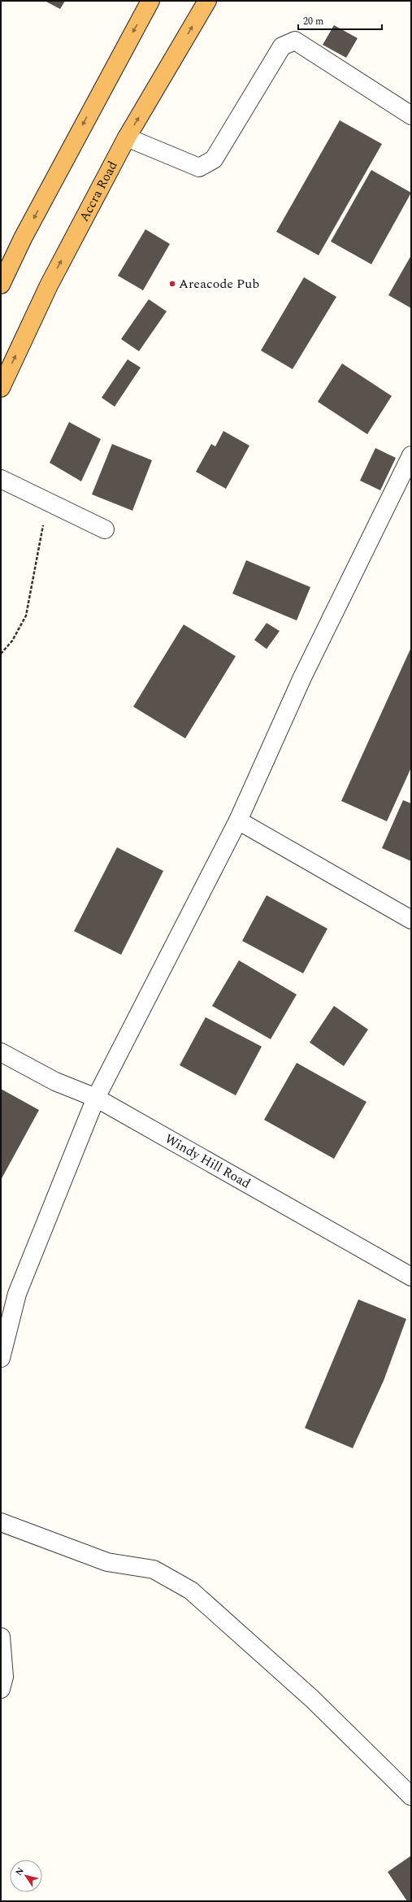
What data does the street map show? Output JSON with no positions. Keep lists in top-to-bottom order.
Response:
{
  "streets": {
    "highway": ["Accra Road"],
    "street": ["Windy Hill Road"]
  },
  "places": ["Areacode Pub"],
  "scale_bar": "20 m",
  "north": "top left"
}
